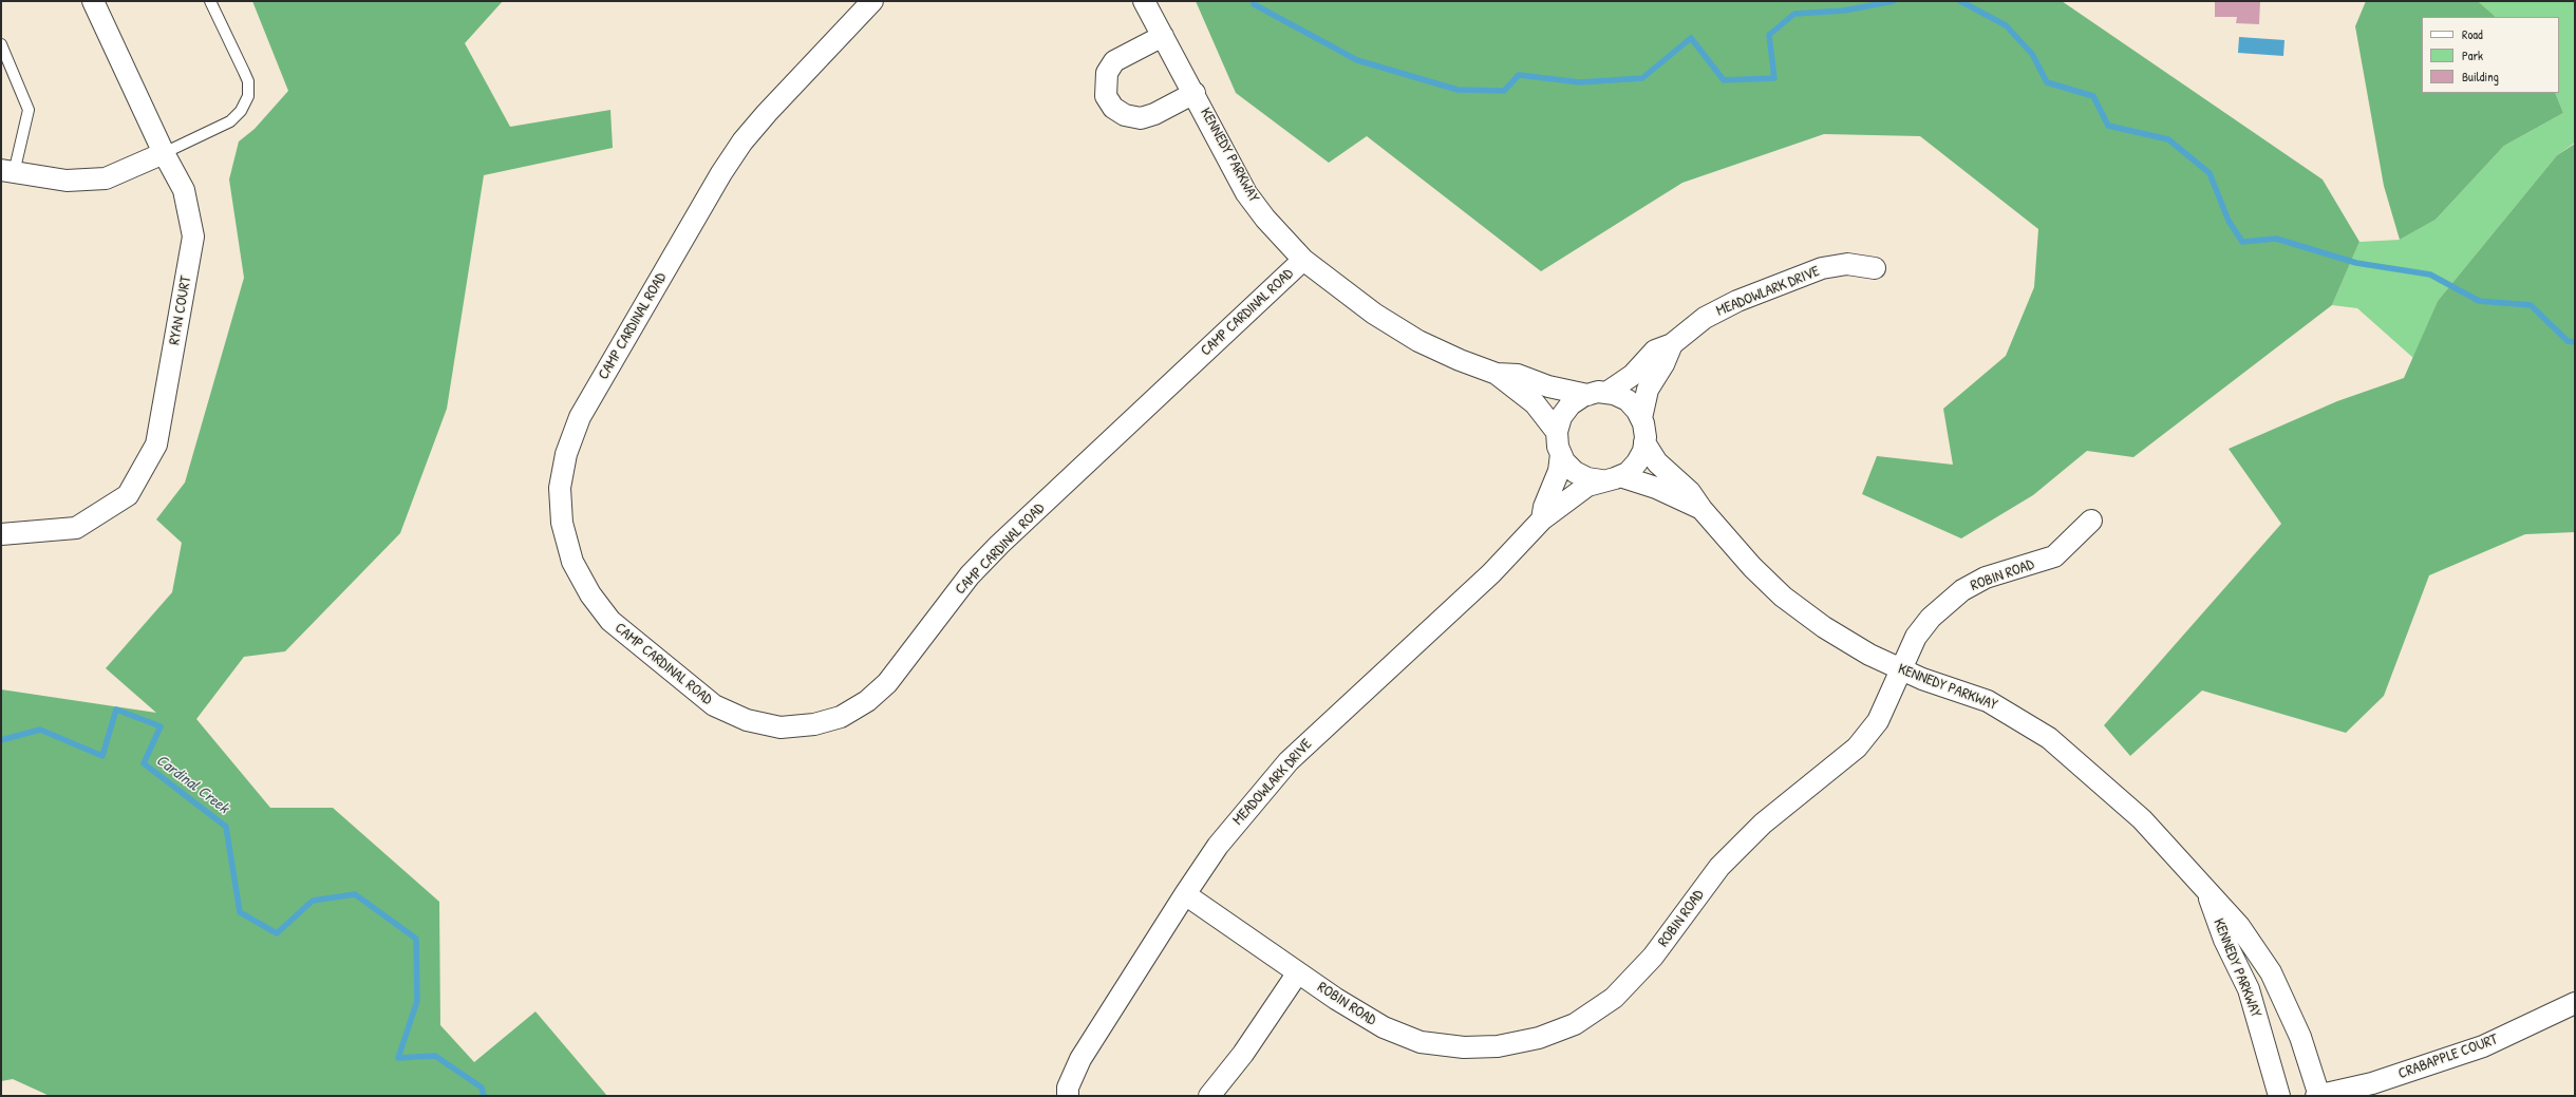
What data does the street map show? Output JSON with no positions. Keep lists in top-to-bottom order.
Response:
{
  "streets": {
    "street": [
      "KENNEDY PARKWAY",
      "MEADOWLARK DRIVE",
      "RYAN COURT",
      "CAMP CARDINAL ROAD",
      "ROBIN ROAD",
      "CRABAPPLE COURT"
    ]
  },
  "crossings": [
    ["KENNEDY PARKWAY", "MEADOWLARK DRIVE"],
    ["KENNEDY PARKWAY", "CAMP CARDINAL ROAD"],
    ["KENNEDY PARKWAY", "ROBIN ROAD"],
    ["KENNEDY PARKWAY", "CRABAPPLE COURT"],
    ["MEADOWLARK DRIVE", "ROBIN ROAD"]
  ],
  "water": ["Cardinal Creek"],
  "legend": ["Road", "Park", "Building"]
}
